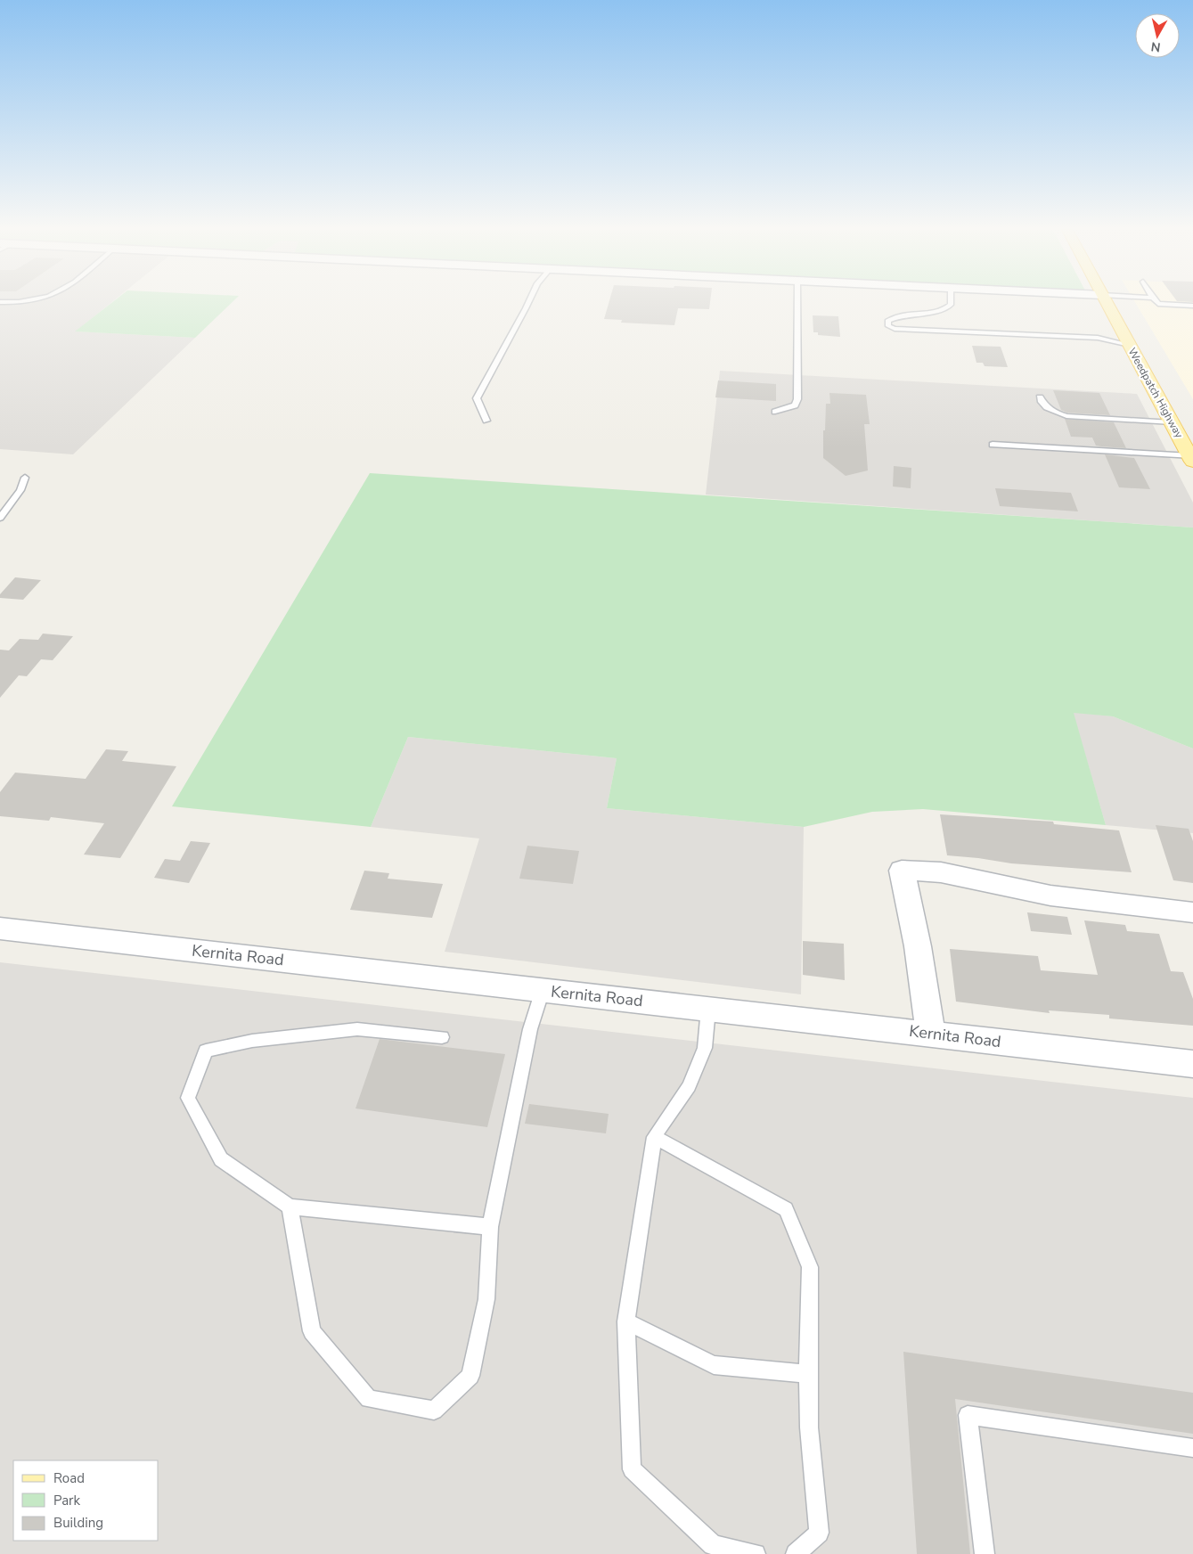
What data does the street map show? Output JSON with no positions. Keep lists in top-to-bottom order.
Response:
{
  "streets": {
    "main road": ["Weedpatch Highway"],
    "street": ["Kernita Road"]
  },
  "legend": ["Road", "Park", "Building"],
  "north": "bottom"
}
